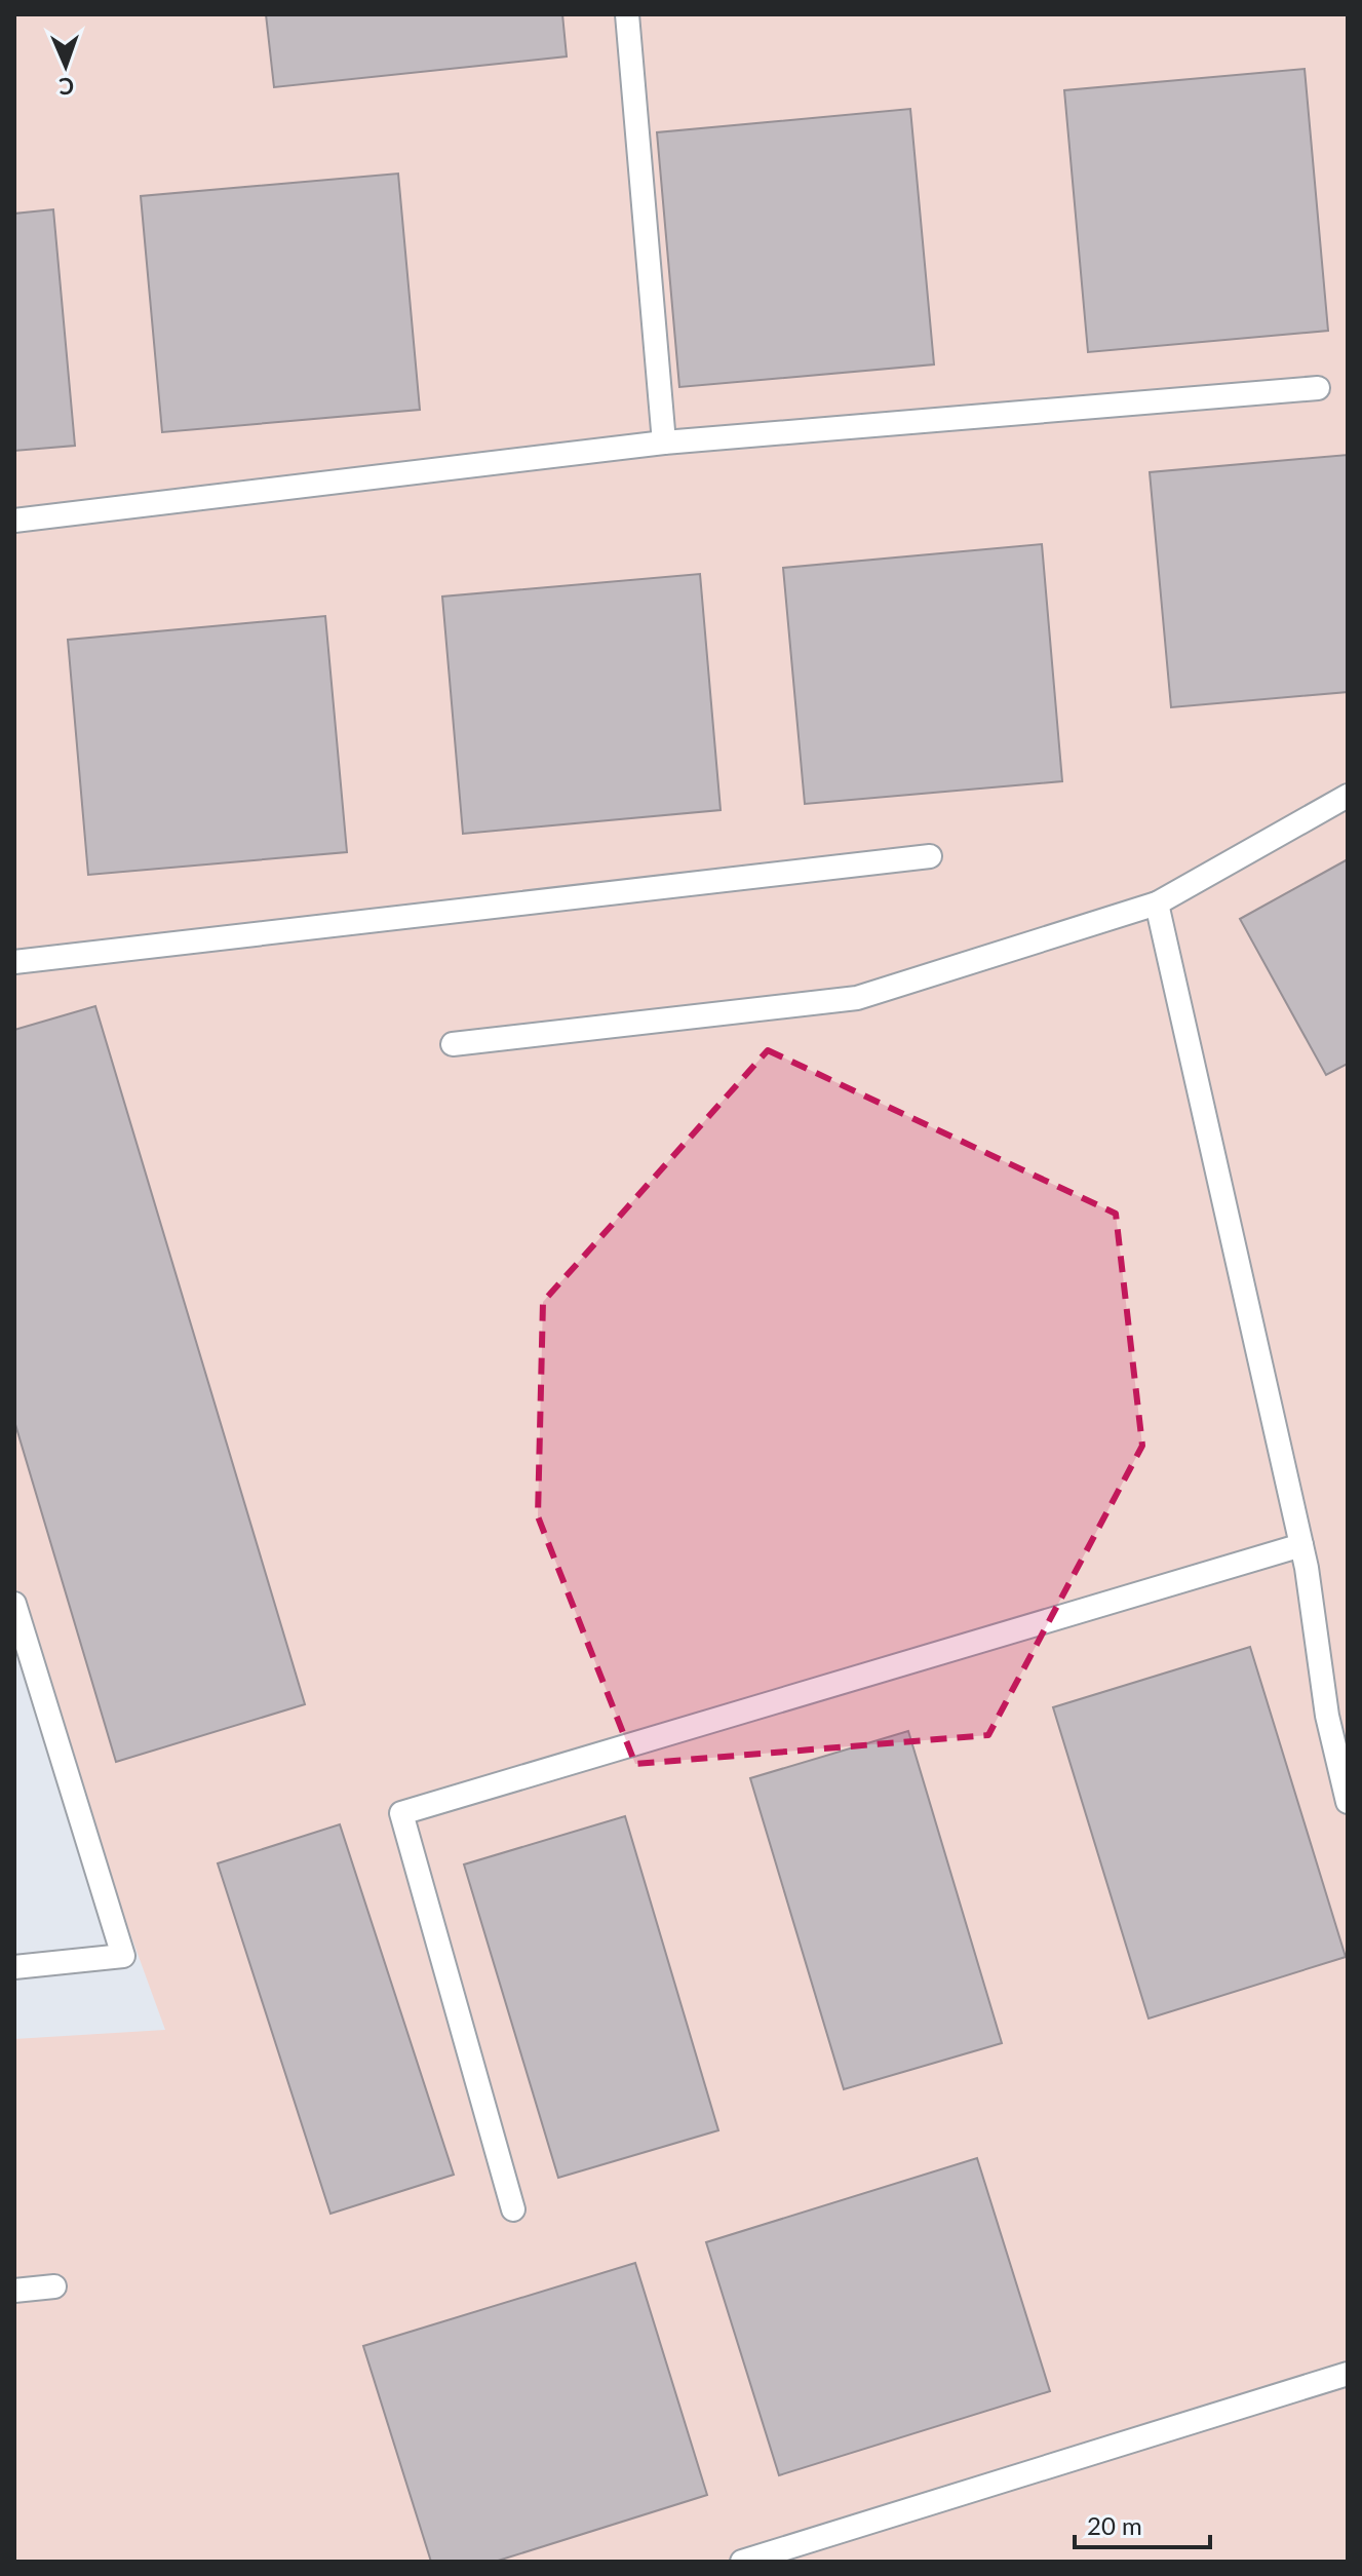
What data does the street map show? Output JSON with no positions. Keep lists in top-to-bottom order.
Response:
{
  "scale_bar": "20 m",
  "north": "bottom"
}
